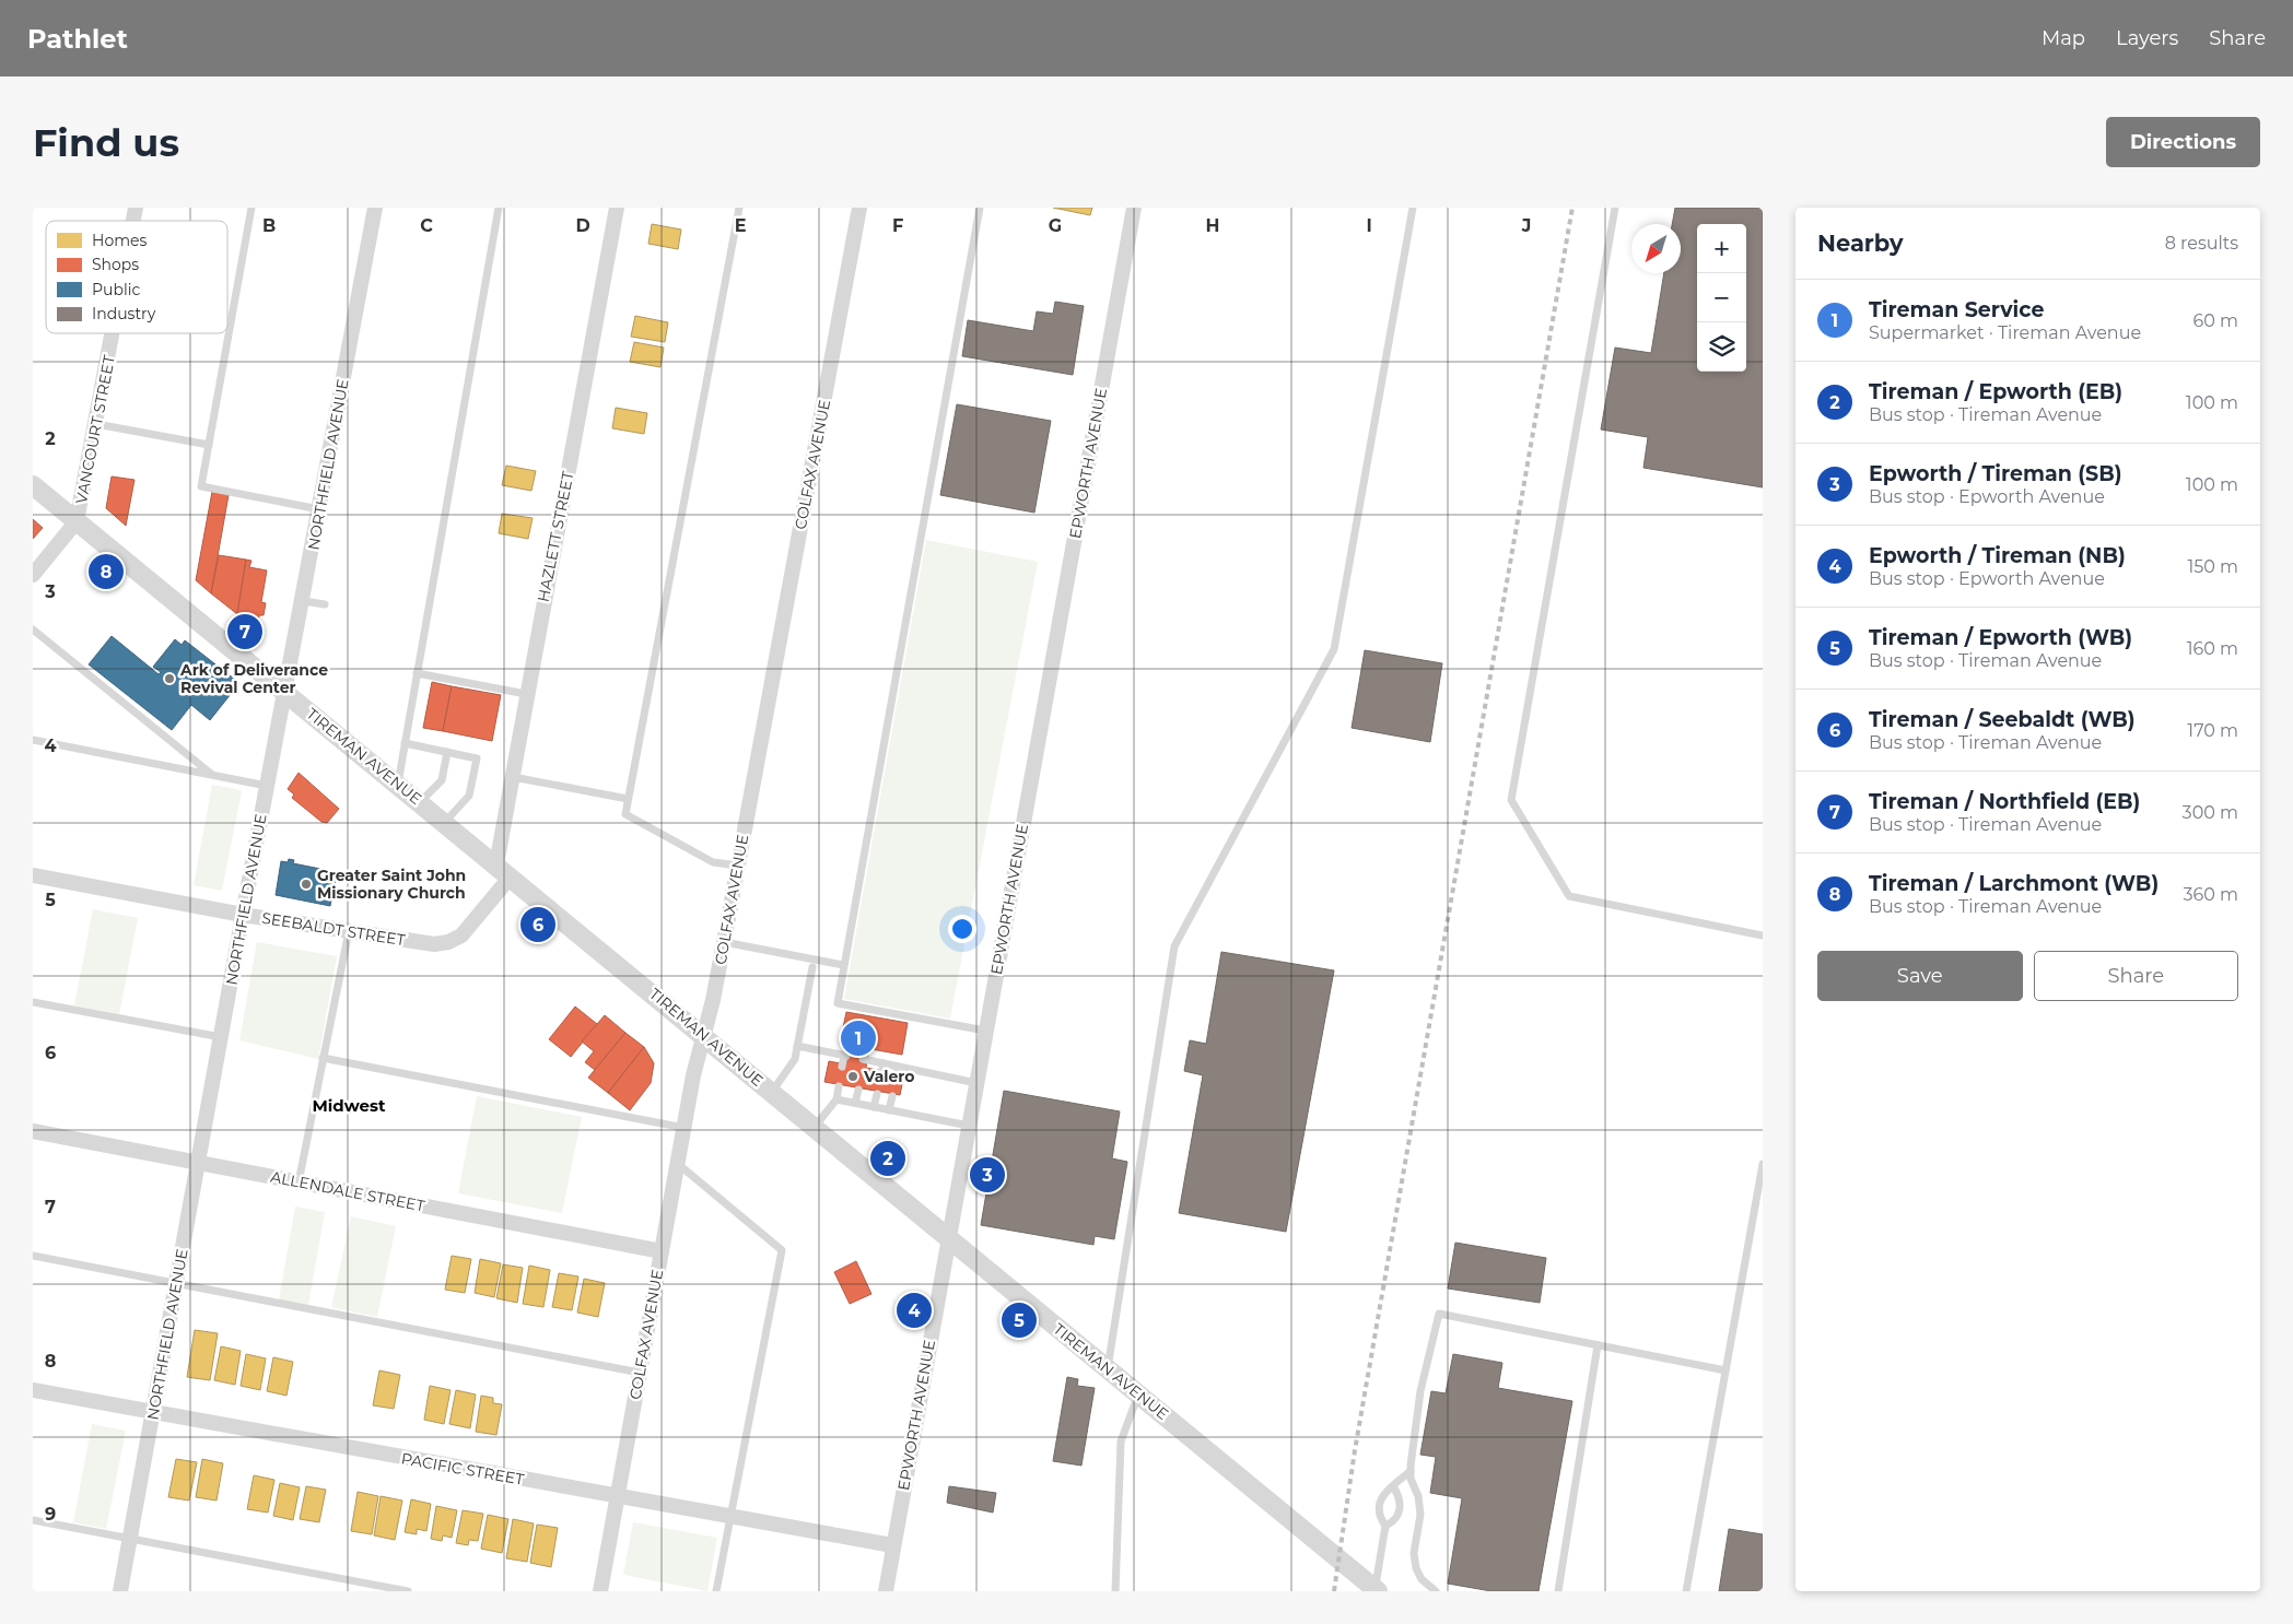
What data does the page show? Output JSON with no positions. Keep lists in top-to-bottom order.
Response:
{
  "streets": {
    "street": [
      "VANCOURT STREET",
      "EPWORTH AVENUE",
      "NORTHFIELD AVENUE",
      "COLFAX AVENUE",
      "HAZLETT STREET",
      "TIREMAN AVENUE",
      "SEEBALDT STREET",
      "ALLENDALE STREET",
      "PACIFIC STREET"
    ]
  },
  "crossings": [
    ["VANCOURT STREET", "TIREMAN AVENUE"],
    ["EPWORTH AVENUE", "TIREMAN AVENUE"],
    ["EPWORTH AVENUE", "PACIFIC STREET"],
    ["NORTHFIELD AVENUE", "TIREMAN AVENUE"],
    ["NORTHFIELD AVENUE", "SEEBALDT STREET"],
    ["NORTHFIELD AVENUE", "ALLENDALE STREET"],
    ["NORTHFIELD AVENUE", "PACIFIC STREET"],
    ["COLFAX AVENUE", "TIREMAN AVENUE"],
    ["COLFAX AVENUE", "ALLENDALE STREET"],
    ["COLFAX AVENUE", "PACIFIC STREET"],
    ["HAZLETT STREET", "TIREMAN AVENUE"],
    ["HAZLETT STREET", "SEEBALDT STREET"],
    ["TIREMAN AVENUE", "SEEBALDT STREET"]
  ],
  "districts": ["Midwest"],
  "places": ["Ark of Deliverance Revival Center", "Greater Saint John Missionary Church", "Valero"],
  "legend": [
    "Homes",
    "Shops",
    "Public",
    "Industry"
  ],
  "north": "bottom left",
  "page": {
    "header": "Pathlet",
    "nav": ["Map", "Layers", "Share"],
    "buttons": [
      "Directions",
      ["Save", "Share"]
    ],
    "title": "Find us",
    "heading": ["Nearby", "8 results"],
    "map_buttons": ["+", "−"],
    "list": [
      {
        "mark": "1",
        "name": "Tireman Service",
        "note": "Supermarket · Tireman Avenue",
        "value": "60 m"
      },
      {
        "mark": "2",
        "name": "Tireman / Epworth (EB)",
        "note": "Bus stop · Tireman Avenue",
        "value": "100 m"
      },
      {
        "mark": "3",
        "name": "Epworth / Tireman (SB)",
        "note": "Bus stop · Epworth Avenue",
        "value": "100 m"
      },
      {
        "mark": "4",
        "name": "Epworth / Tireman (NB)",
        "note": "Bus stop · Epworth Avenue",
        "value": "150 m"
      },
      {
        "mark": "5",
        "name": "Tireman / Epworth (WB)",
        "note": "Bus stop · Tireman Avenue",
        "value": "160 m"
      },
      {
        "mark": "6",
        "name": "Tireman / Seebaldt (WB)",
        "note": "Bus stop · Tireman Avenue",
        "value": "170 m"
      },
      {
        "mark": "7",
        "name": "Tireman / Northfield (EB)",
        "note": "Bus stop · Tireman Avenue",
        "value": "300 m"
      },
      {
        "mark": "8",
        "name": "Tireman / Larchmont (WB)",
        "note": "Bus stop · Tireman Avenue",
        "value": "360 m"
      }
    ],
    "pins": [
      "8",
      "7",
      "6",
      "1",
      "2",
      "3",
      "4",
      "5"
    ]
  },
  "grid": {
    "columns": [
      "B",
      "C",
      "D",
      "E",
      "F",
      "G",
      "H",
      "I",
      "J"
    ],
    "rows": [
      "2",
      "3",
      "4",
      "5",
      "6",
      "7",
      "8",
      "9"
    ]
  }
}
